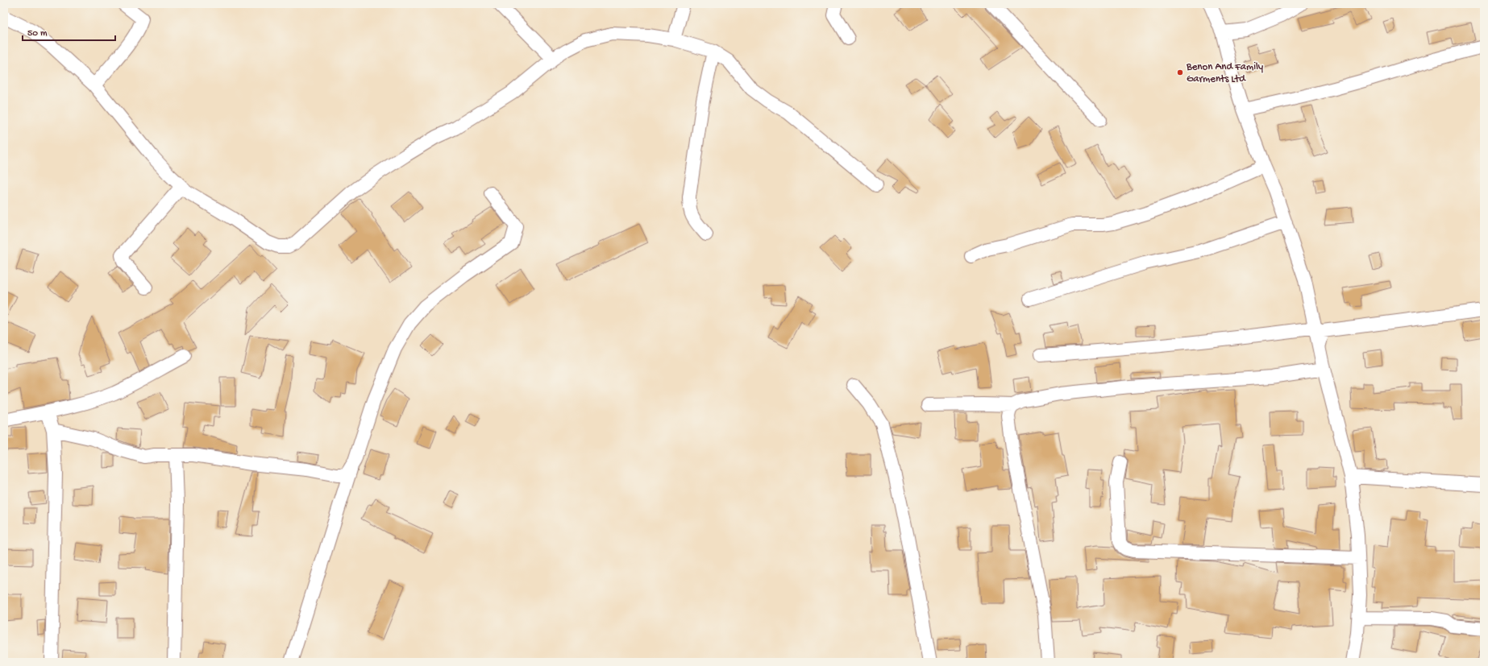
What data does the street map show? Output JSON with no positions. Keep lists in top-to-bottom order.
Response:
{
  "places": ["Benon And Family Garments Ltd"],
  "scale_bar": "50 m"
}
